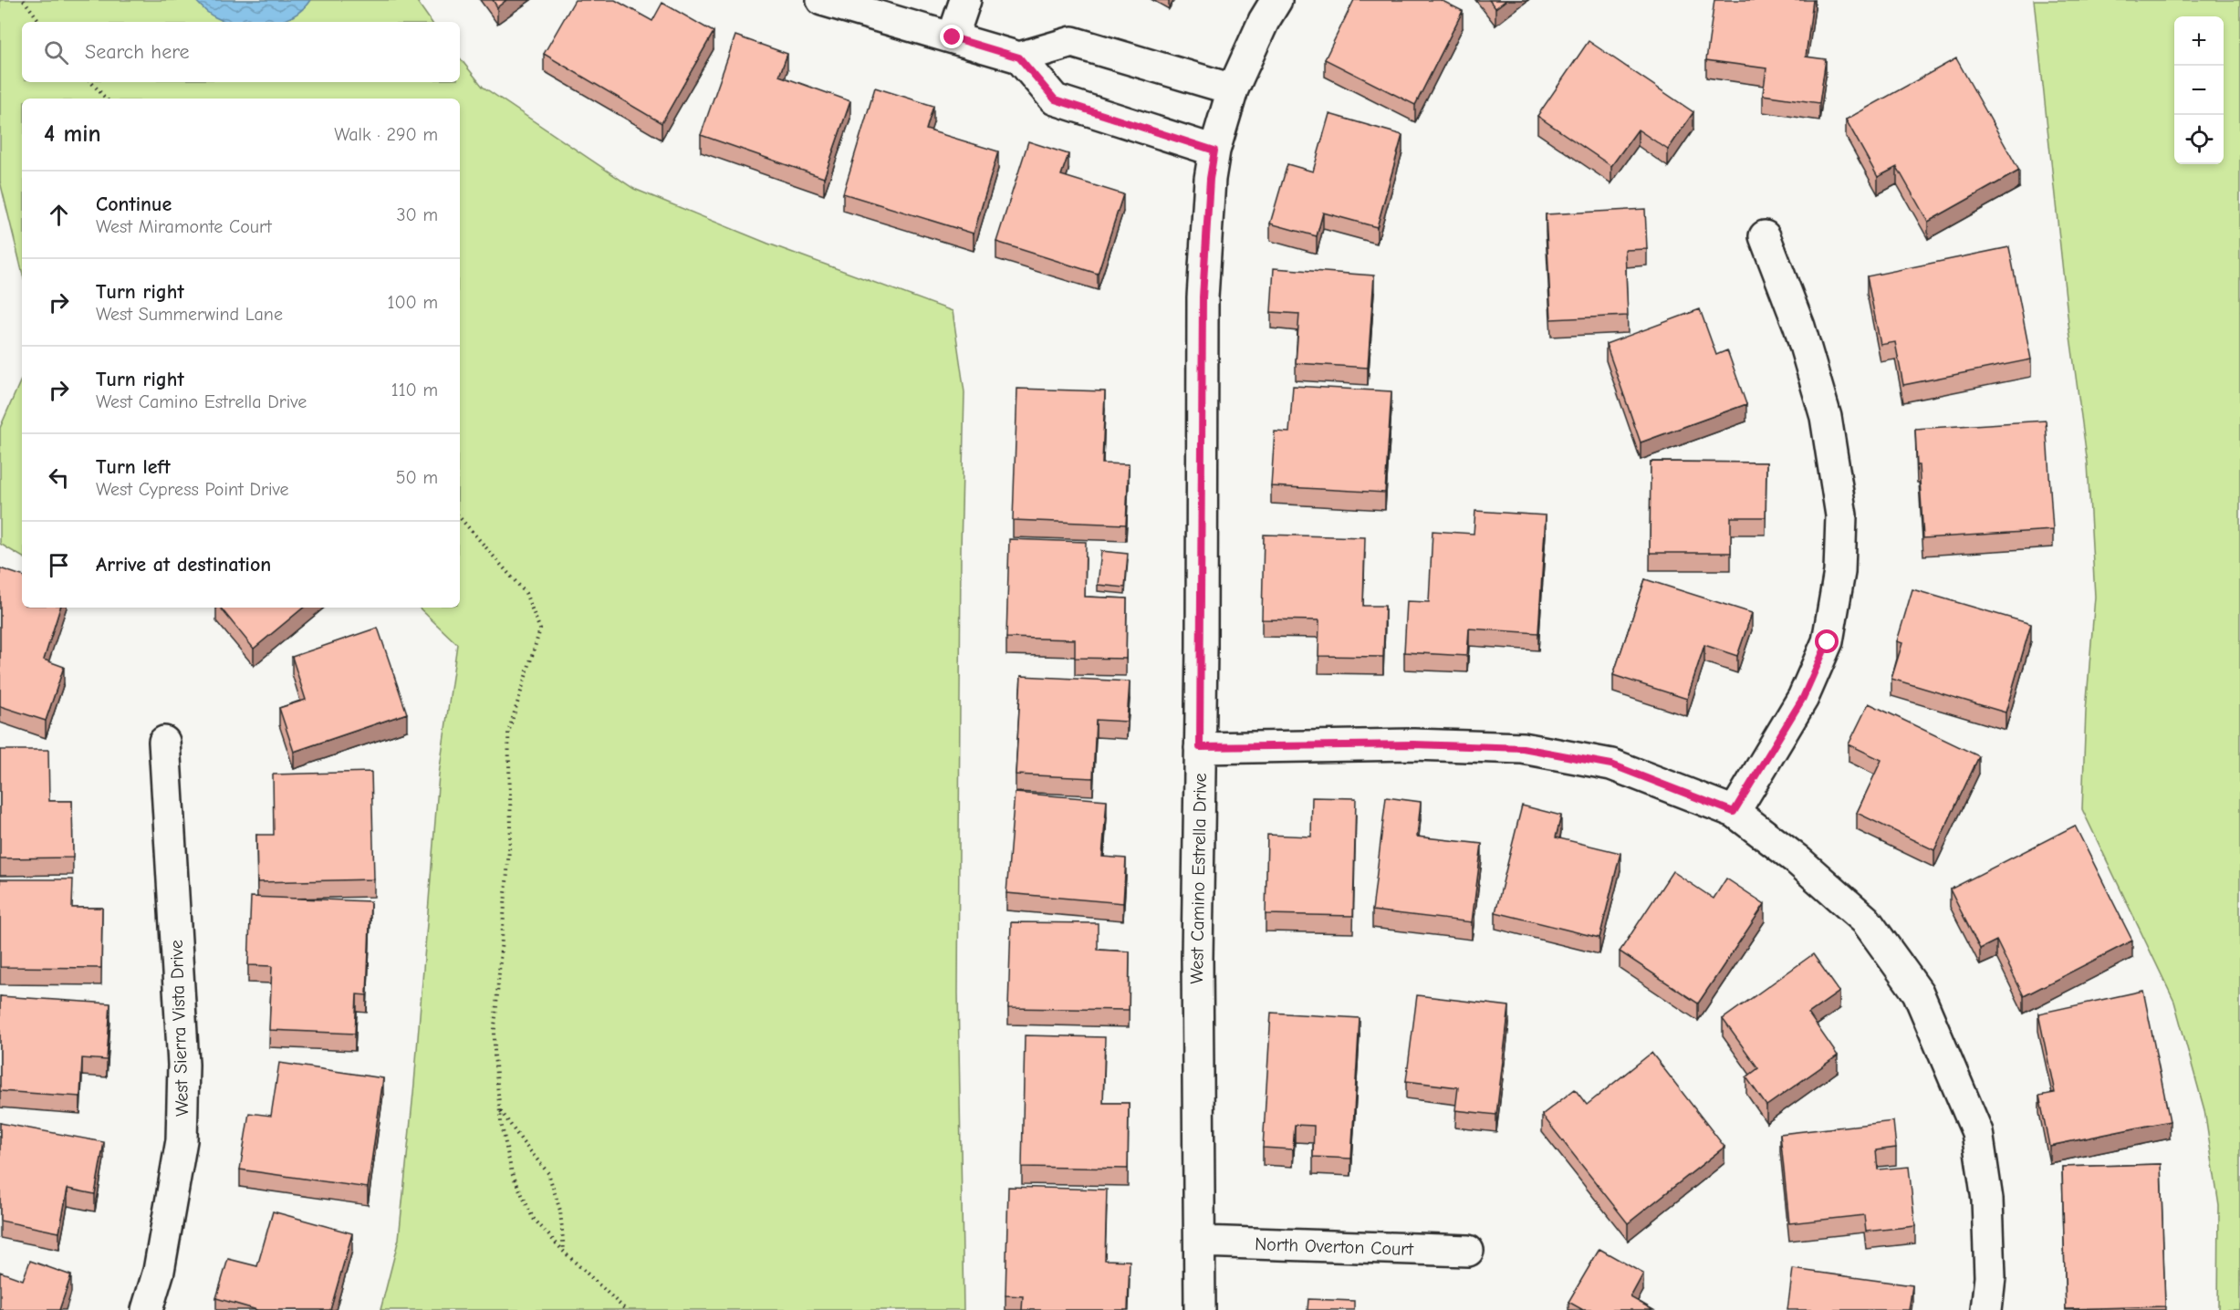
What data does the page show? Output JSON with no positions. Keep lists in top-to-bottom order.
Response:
{
  "streets": {
    "street": ["West Camino Estrella Drive", "West Sierra Vista Drive", "North Overton Court"]
  },
  "crossings": [
    ["West Camino Estrella Drive", "North Overton Court"]
  ],
  "page": {
    "map_buttons": ["+", "−"],
    "search": "Search here",
    "heading": ["4 min", "Walk · 290 m"],
    "list": [
      ["Continue", "West Miramonte Court", "30 m"],
      ["Turn right", "West Summerwind Lane", "100 m"],
      ["Turn right", "West Camino Estrella Drive", "110 m"],
      ["Turn left", "West Cypress Point Drive", "50 m"],
      "Arrive at destination"
    ]
  }
}
